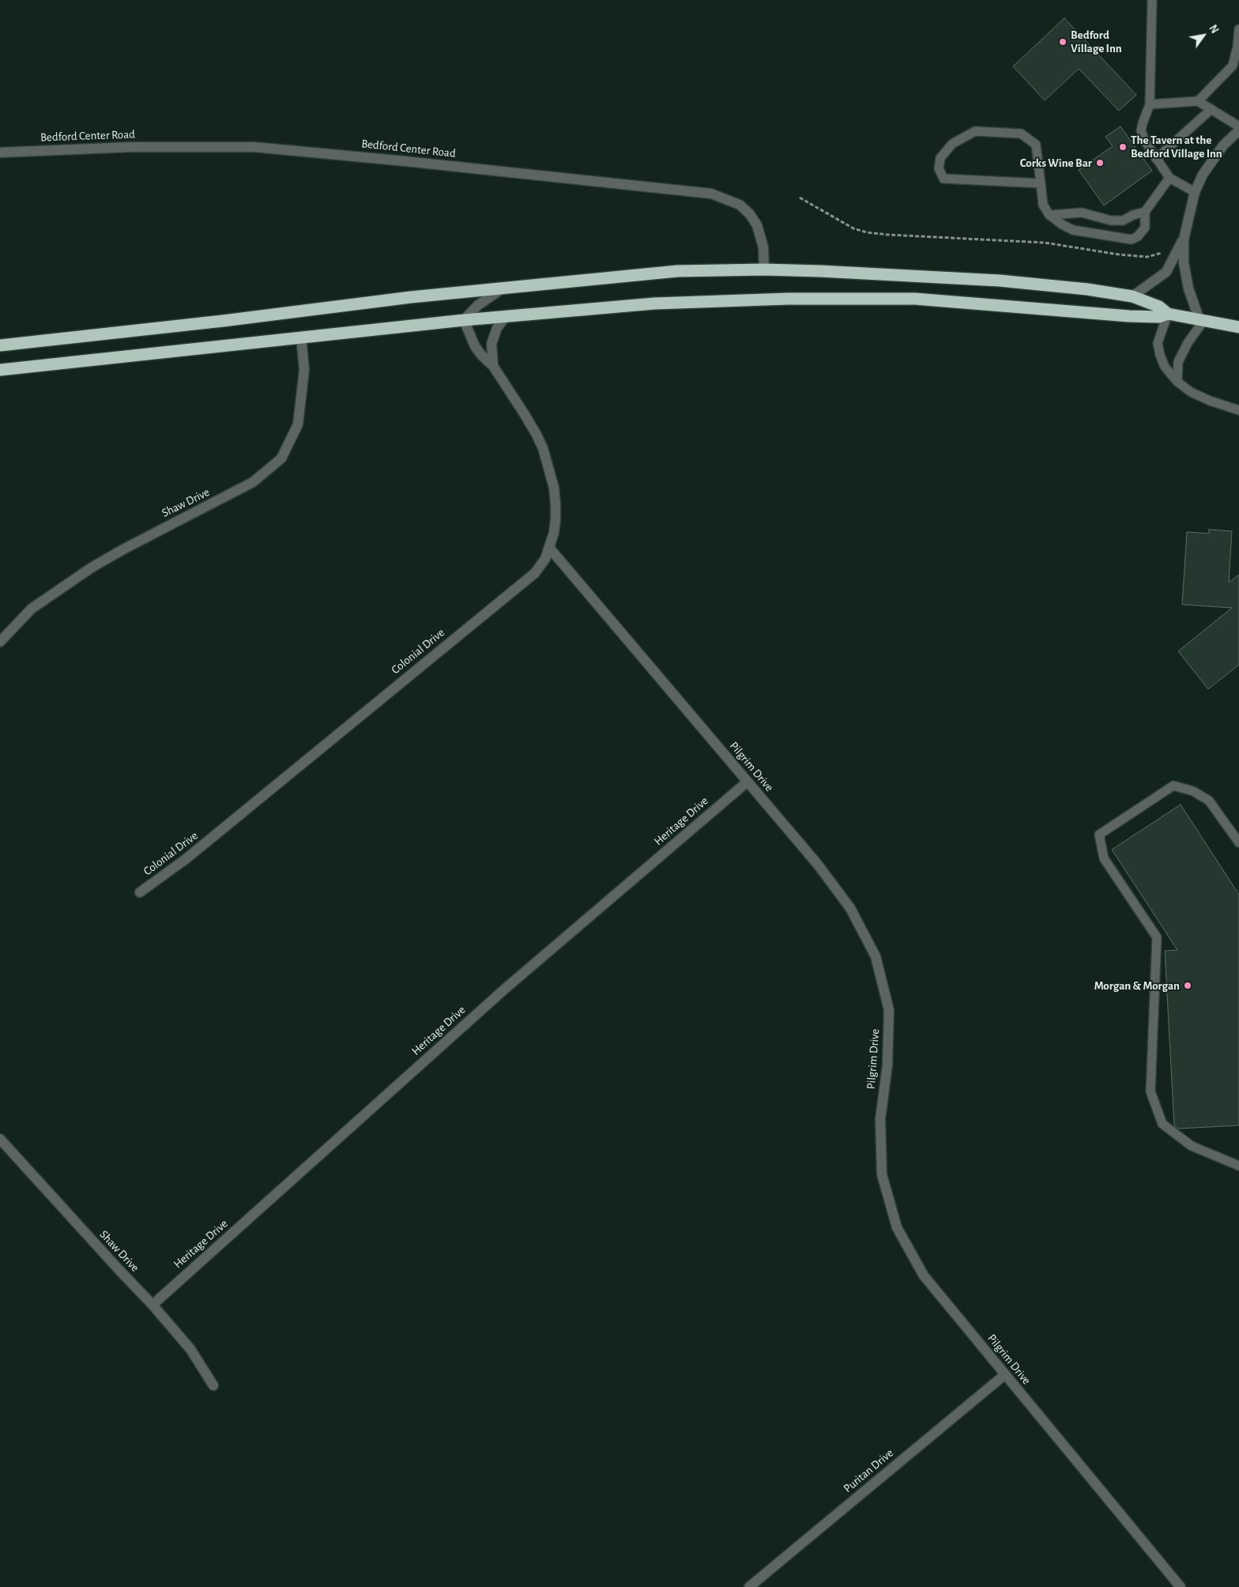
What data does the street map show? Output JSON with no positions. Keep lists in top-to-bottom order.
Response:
{
  "streets": {
    "street": [
      "Bedford Center Road",
      "Shaw Drive",
      "Colonial Drive",
      "Pilgrim Drive",
      "Heritage Drive",
      "Puritan Drive"
    ]
  },
  "crossings": [
    ["Shaw Drive", "Heritage Drive"],
    ["Colonial Drive", "Pilgrim Drive"],
    ["Pilgrim Drive", "Heritage Drive"],
    ["Pilgrim Drive", "Puritan Drive"]
  ],
  "places": [
    "Bedford Village Inn",
    "The Tavern at the Bedford Village Inn",
    "Corks Wine Bar",
    "Morgan & Morgan"
  ],
  "north": "top right"
}
